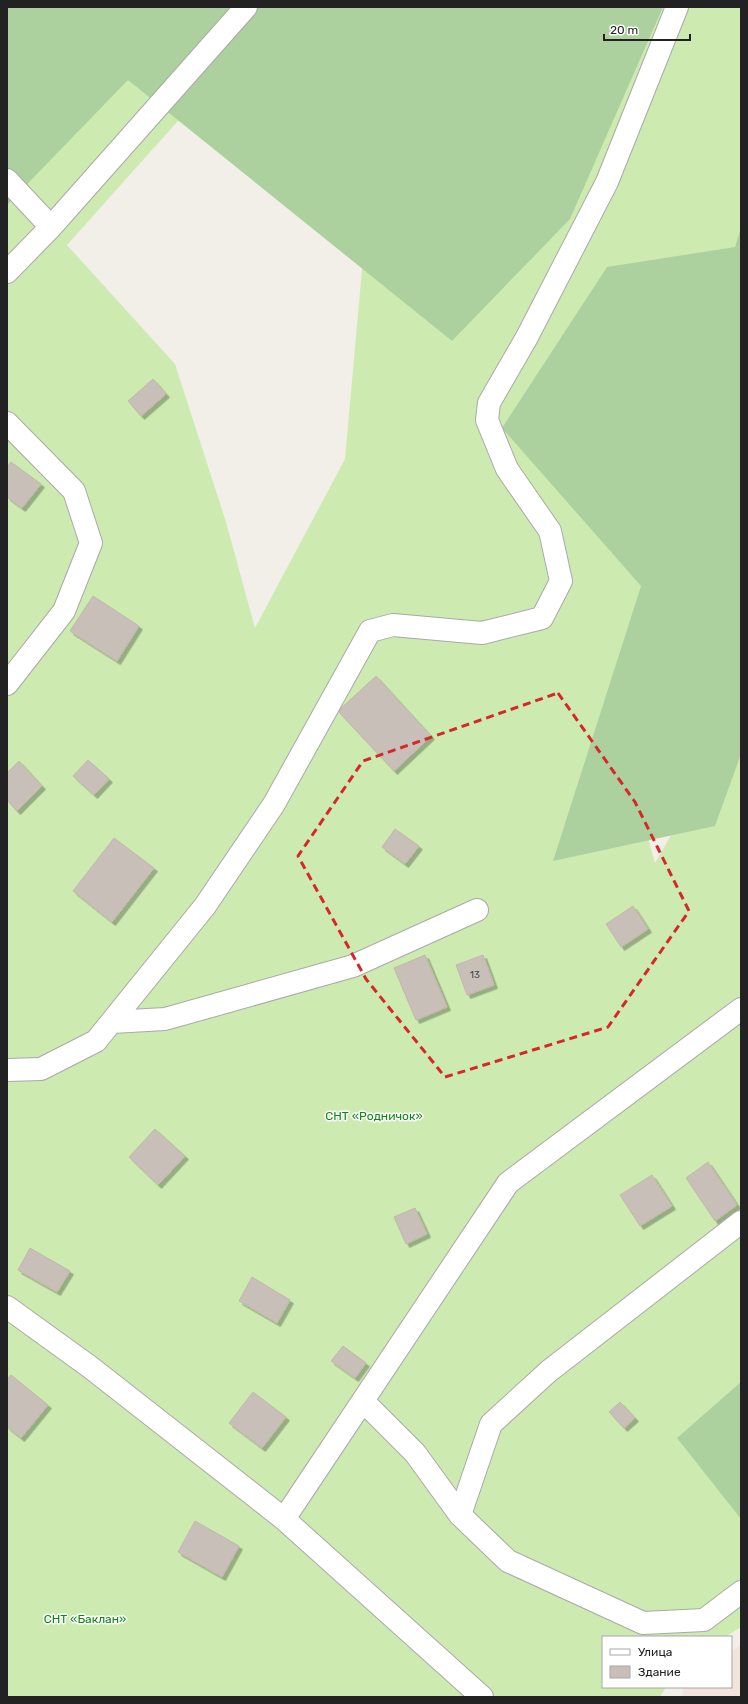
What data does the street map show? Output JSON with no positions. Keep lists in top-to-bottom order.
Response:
{
  "parks": ["СНТ «Родничок»", "СНТ «Баклан»"],
  "house_numbers": ["13"],
  "legend": ["Улица", "Здание"],
  "scale_bar": "20 m"
}
